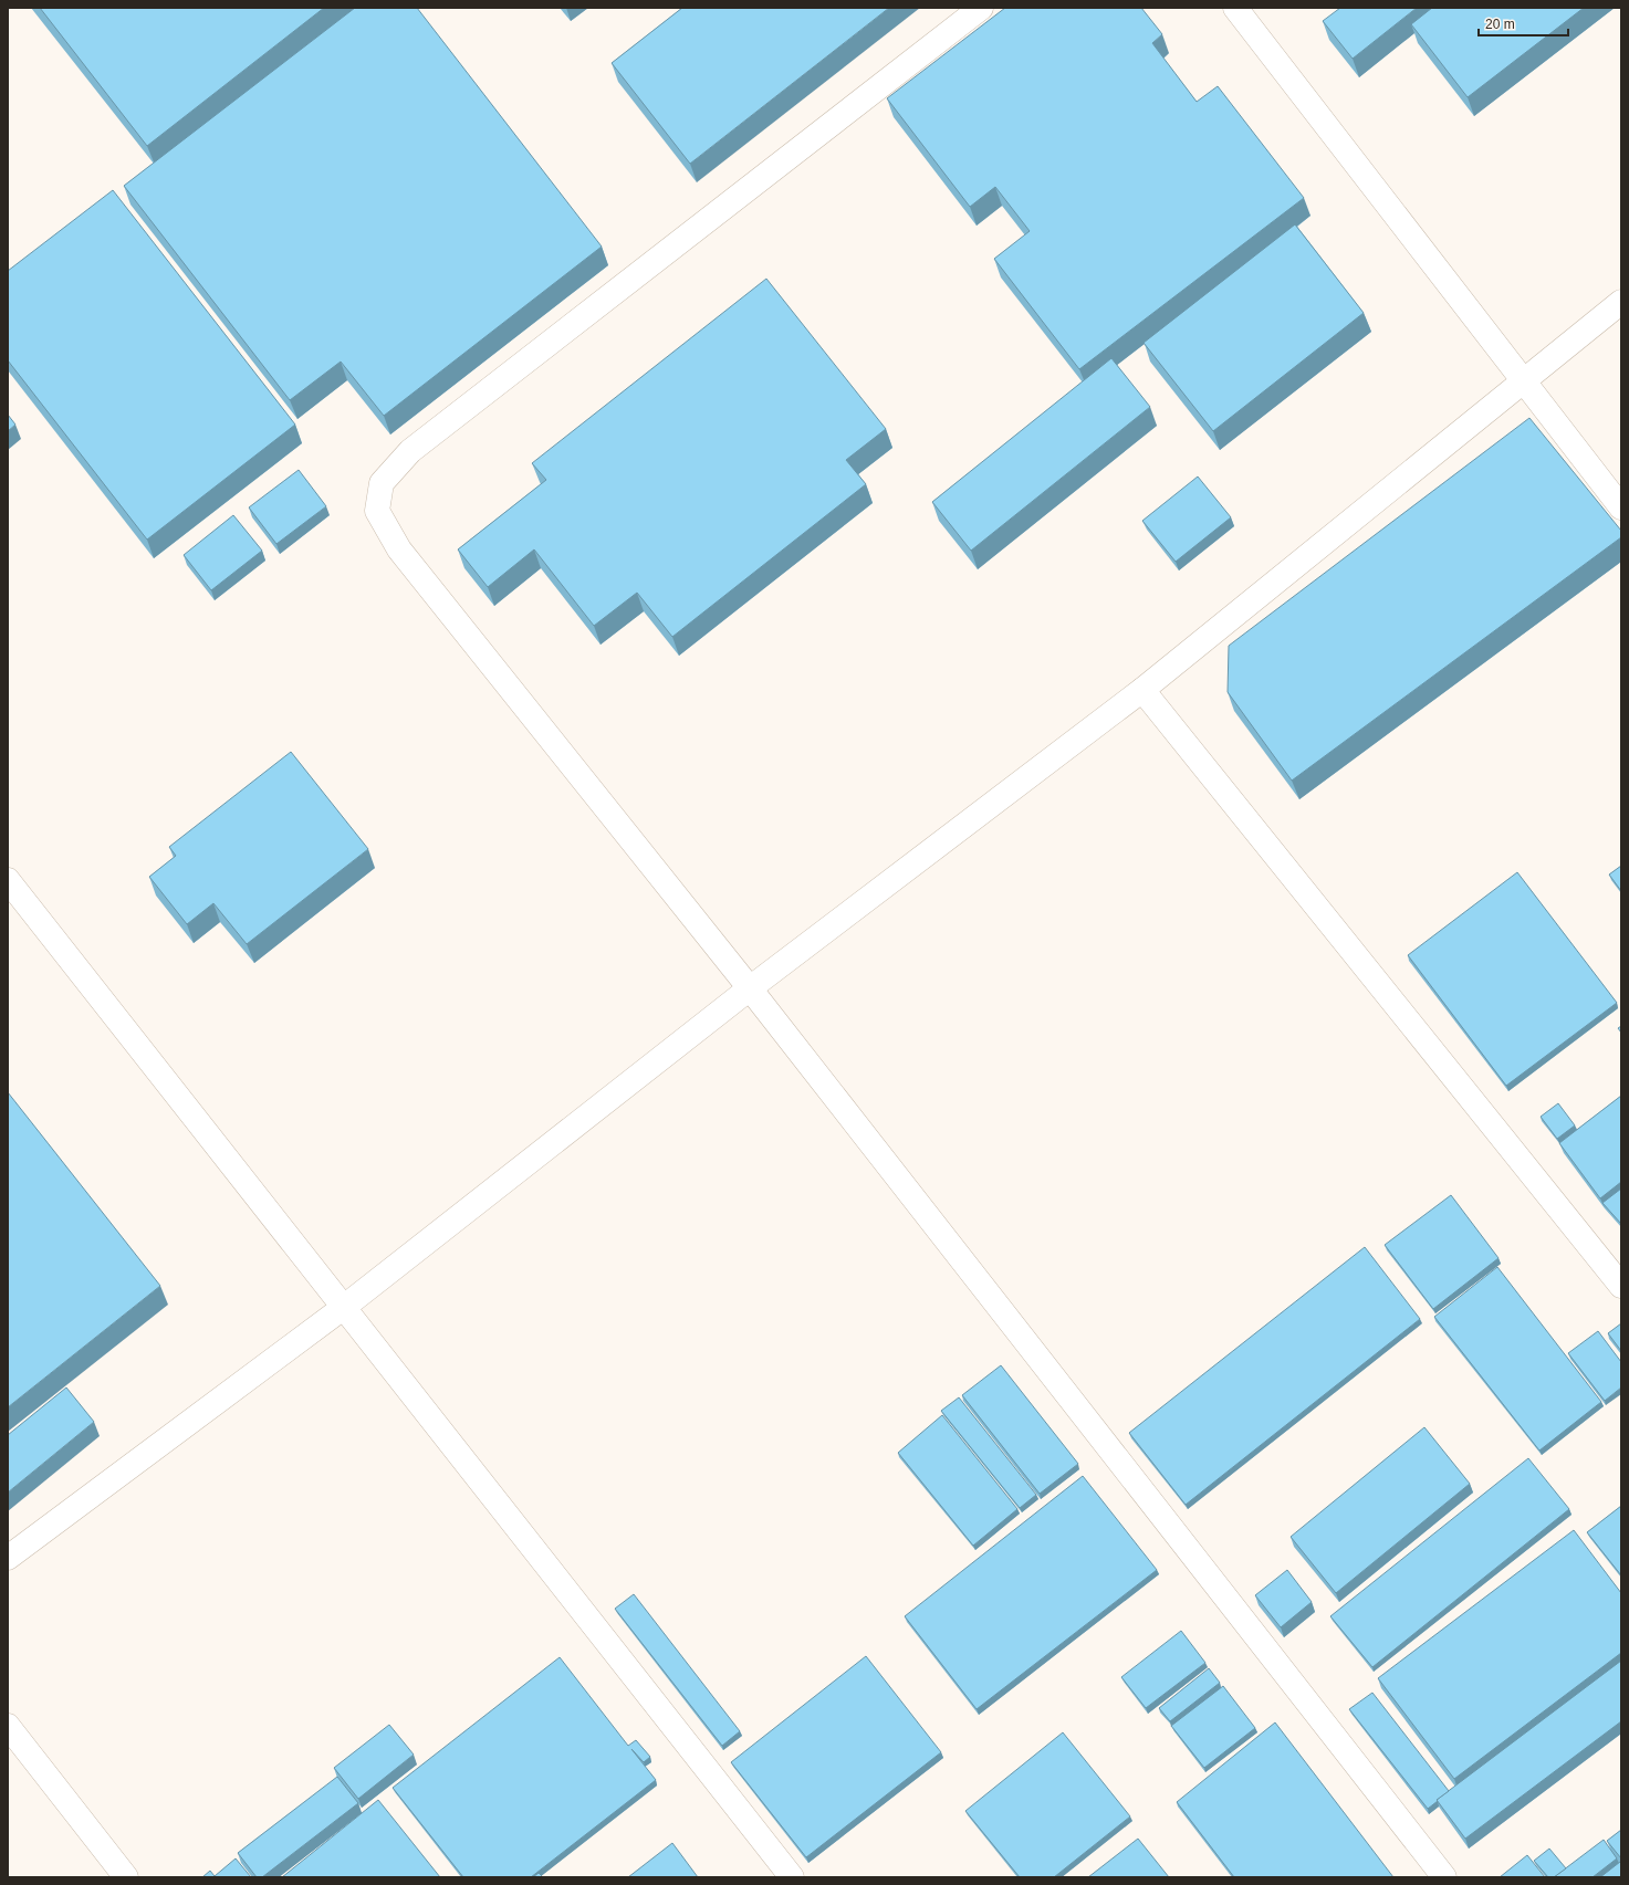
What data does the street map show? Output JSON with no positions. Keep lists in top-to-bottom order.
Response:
{
  "scale_bar": "20 m"
}
